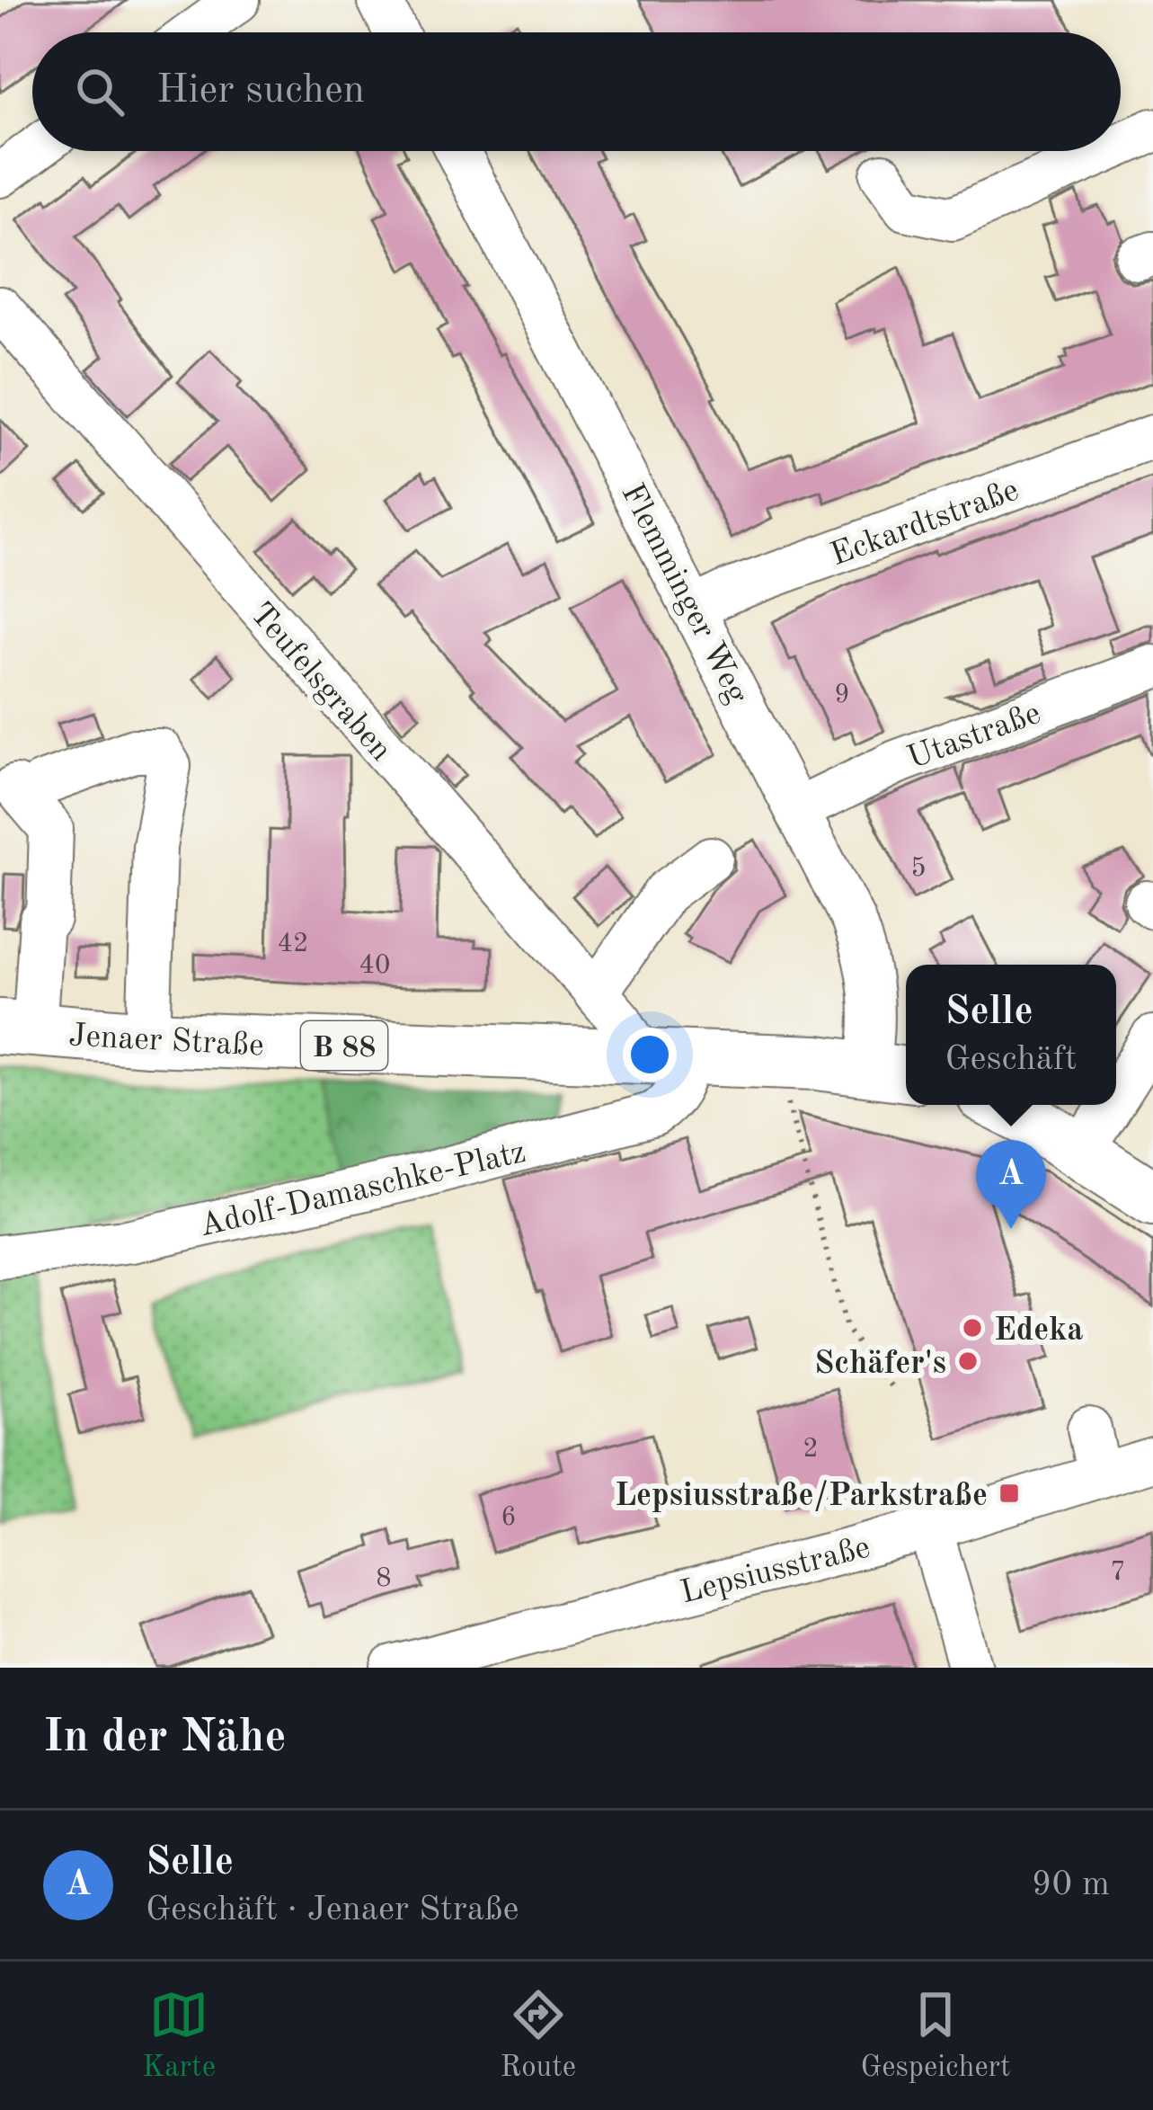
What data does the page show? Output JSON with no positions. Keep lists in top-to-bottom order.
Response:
{
  "streets": {
    "main road": ["Jenaer Straße", "B 88"],
    "street": [
      "Eckardtstraße",
      "Flemminger Weg",
      "Teufelsgraben",
      "Utastraße",
      "Adolf-Damaschke-Platz",
      "Lepsiusstraße"
    ]
  },
  "crossings": [
    ["Eckardtstraße", "Flemminger Weg"],
    ["Flemminger Weg", "Utastraße"],
    ["Flemminger Weg", "Jenaer Straße"],
    ["Teufelsgraben", "Jenaer Straße"],
    ["Jenaer Straße", "Adolf-Damaschke-Platz"]
  ],
  "places": {
    "other": ["Edeka", "Schäfer's"],
    "transit": ["Lepsiusstraße/Parkstraße"]
  },
  "house_numbers": [
    "9",
    "5",
    "42",
    "40",
    "2",
    "6",
    "7",
    "8"
  ],
  "page": {
    "search": "Hier suchen",
    "popup": ["Selle", "Geschäft"],
    "pins": "A",
    "heading": "In der Nähe",
    "list": [
      {
        "mark": "A",
        "name": "Selle",
        "note": "Geschäft · Jenaer Straße",
        "value": "90 m"
      }
    ],
    "nav": ["Karte", "Route", "Gespeichert"]
  }
}
